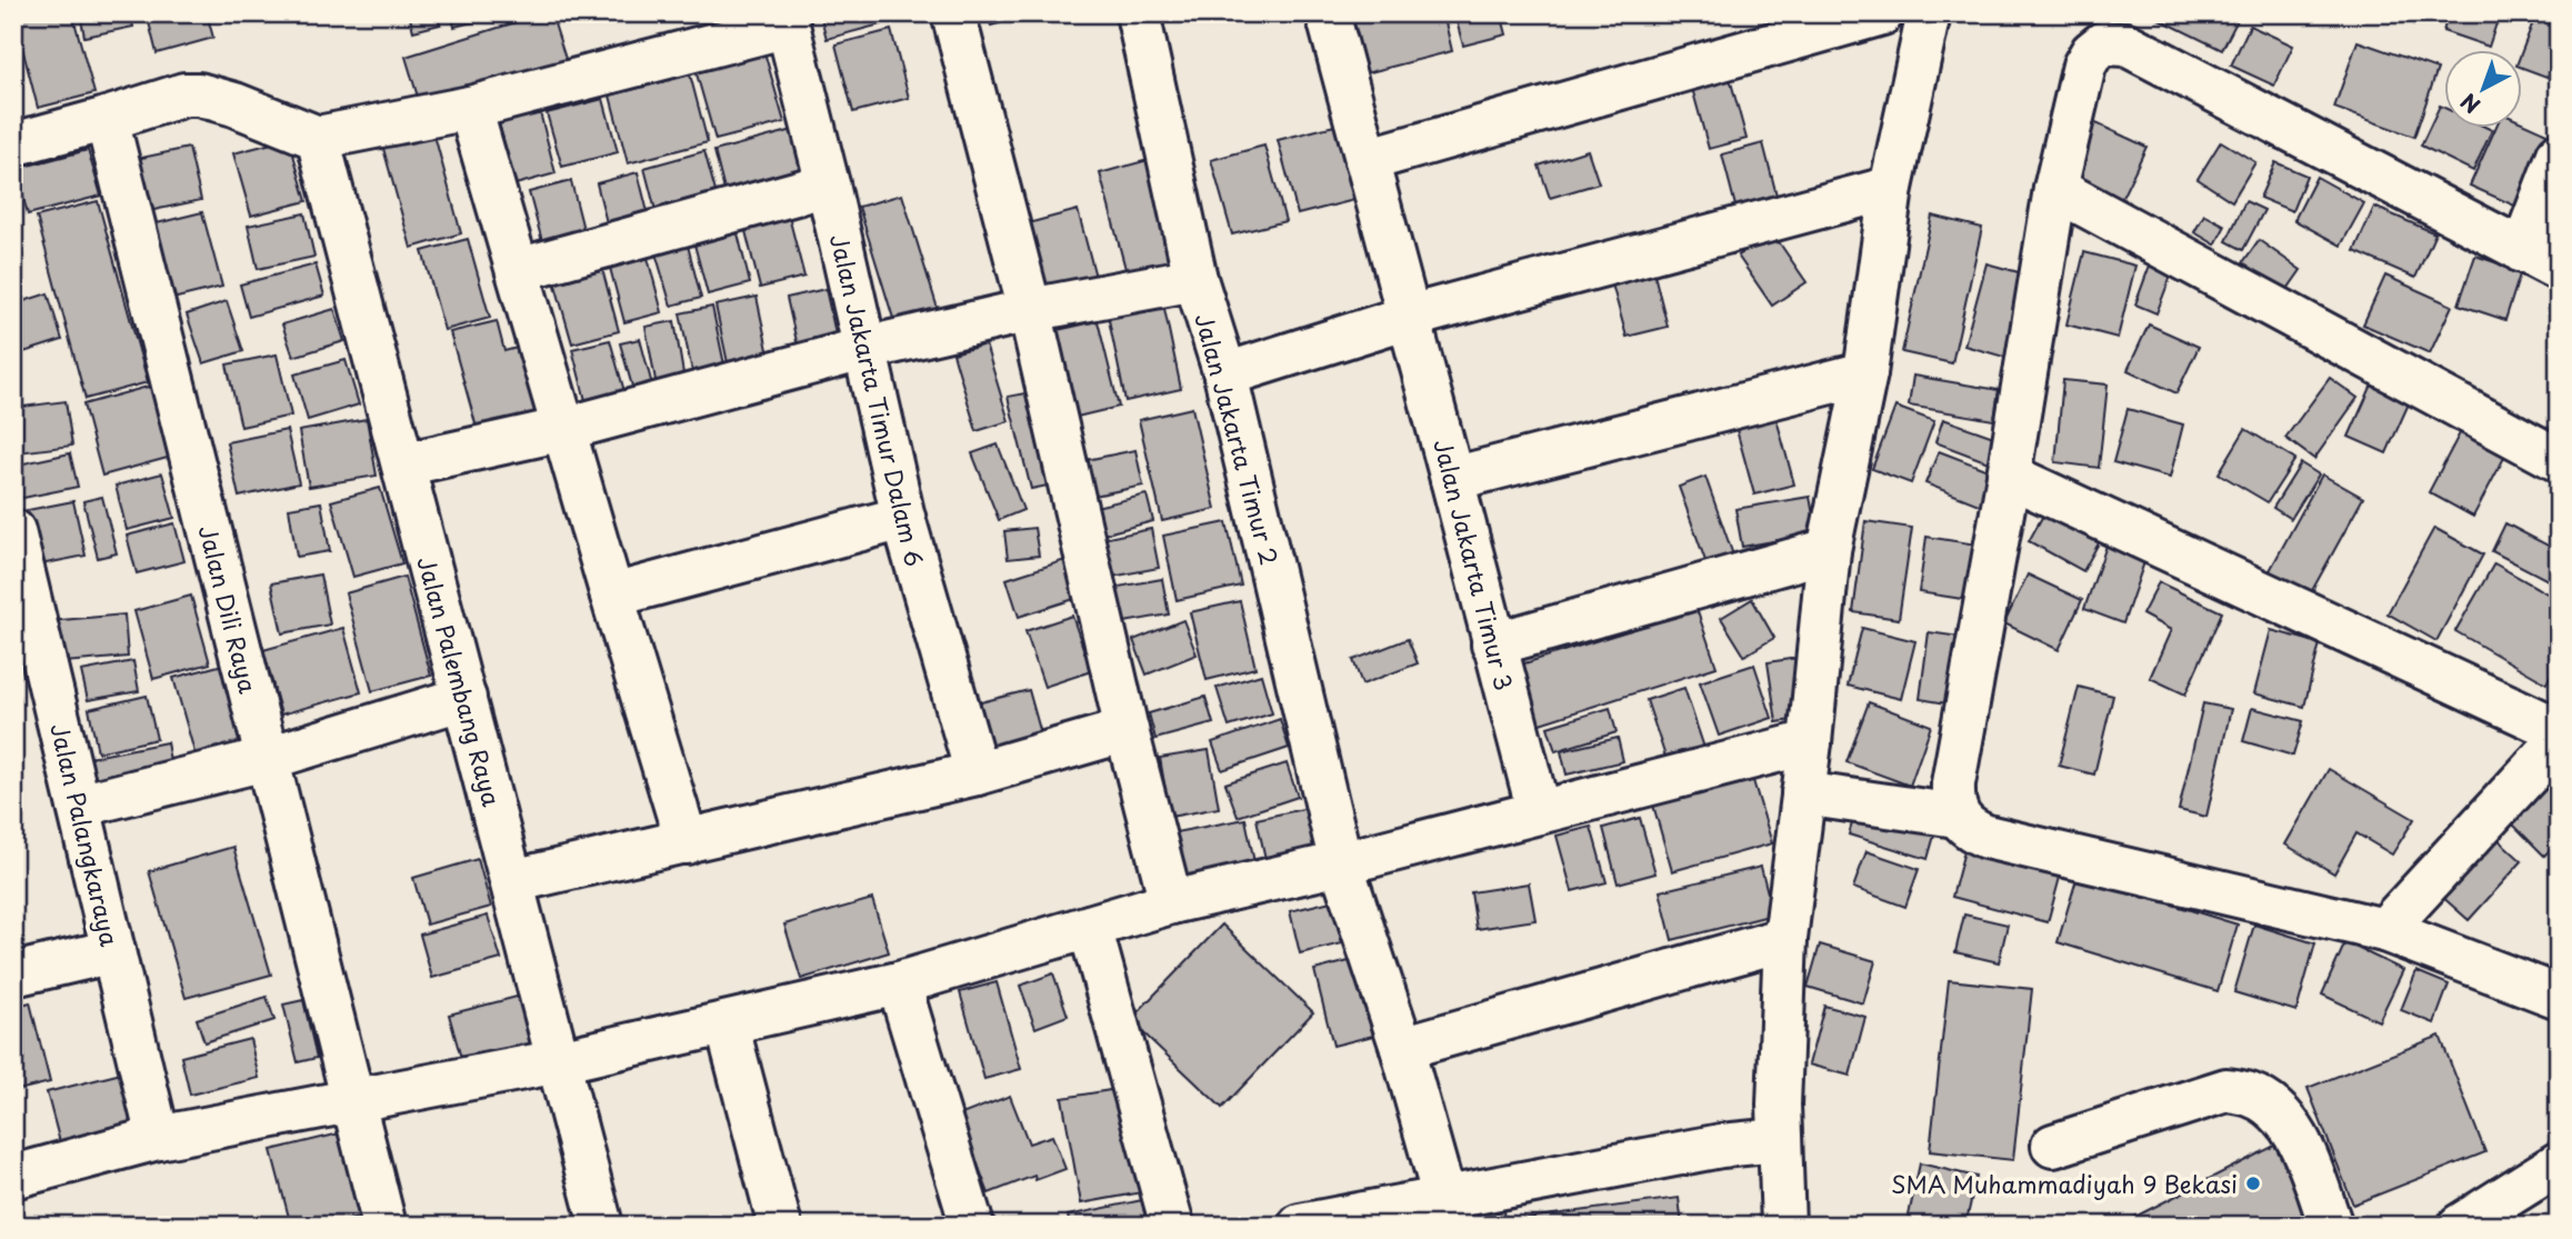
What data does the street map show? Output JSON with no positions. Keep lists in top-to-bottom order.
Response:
{
  "streets": {
    "street": [
      "Jalan Jakarta Timur Dalam 6",
      "Jalan Jakarta Timur 2",
      "Jalan Jakarta Timur 3",
      "Jalan Dili Raya",
      "Jalan Palembang Raya",
      "Jalan Palangkaraya"
    ]
  },
  "places": ["SMA Muhammadiyah 9 Bekasi"],
  "north": "bottom left"
}
